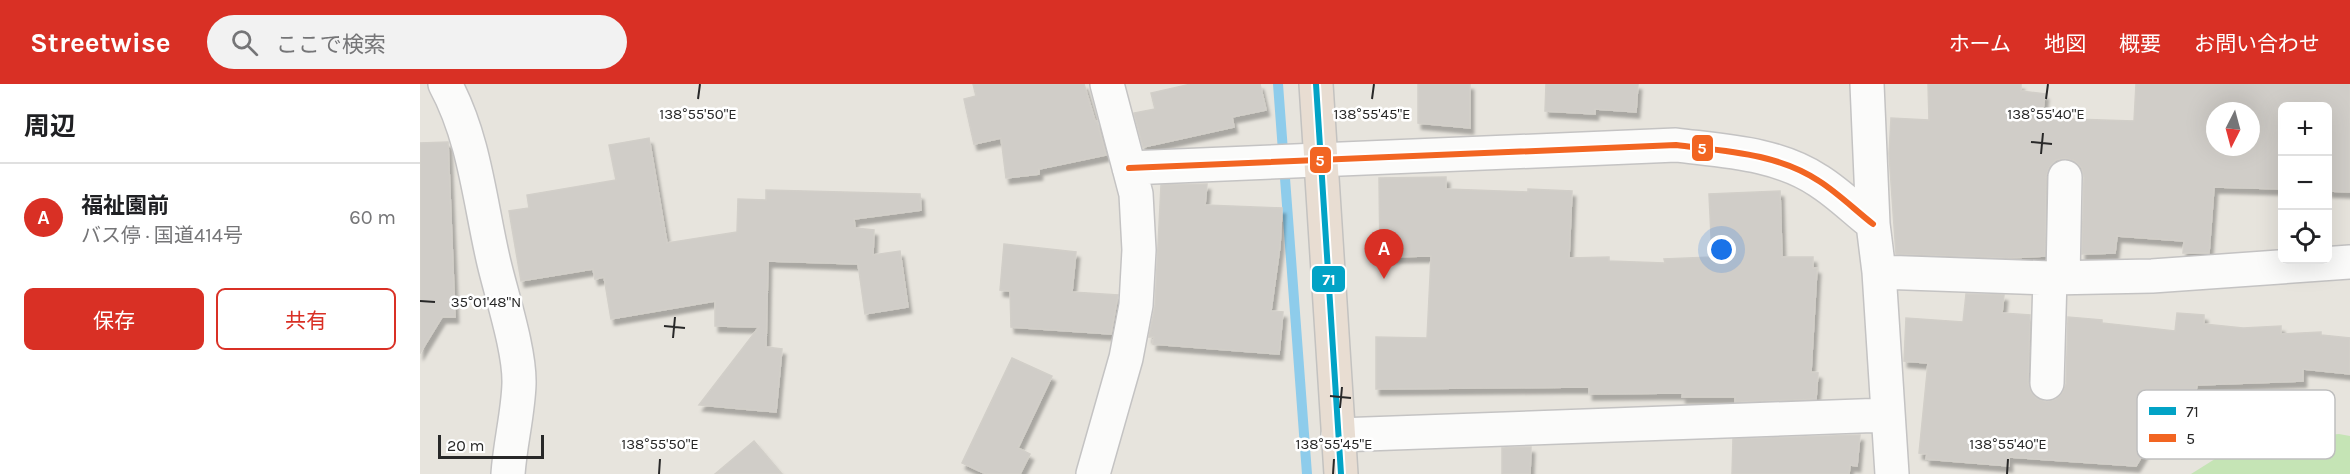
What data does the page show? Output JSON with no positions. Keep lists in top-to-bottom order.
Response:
{
  "lines": ["transit line 71", "transit line 5"],
  "legend": ["71", "5"],
  "scale_bar": "20 m",
  "north": "bottom",
  "page": {
    "header": "Streetwise",
    "search": "ここで検索",
    "nav": [
      "ホーム",
      "地図",
      "概要",
      "お問い合わせ"
    ],
    "heading": "周辺",
    "map_buttons": ["+", "−"],
    "list": [
      {
        "mark": "A",
        "name": "福祉園前",
        "note": "バス停 · 国道414号",
        "value": "60 m"
      }
    ],
    "pins": "A",
    "buttons": ["保存", "共有"],
    "scale": "20 m"
  },
  "coordinates": [
    "138°55'50\"E",
    "138°55'45\"E",
    "138°55'40\"E",
    "35°01'48\"N"
  ]
}
